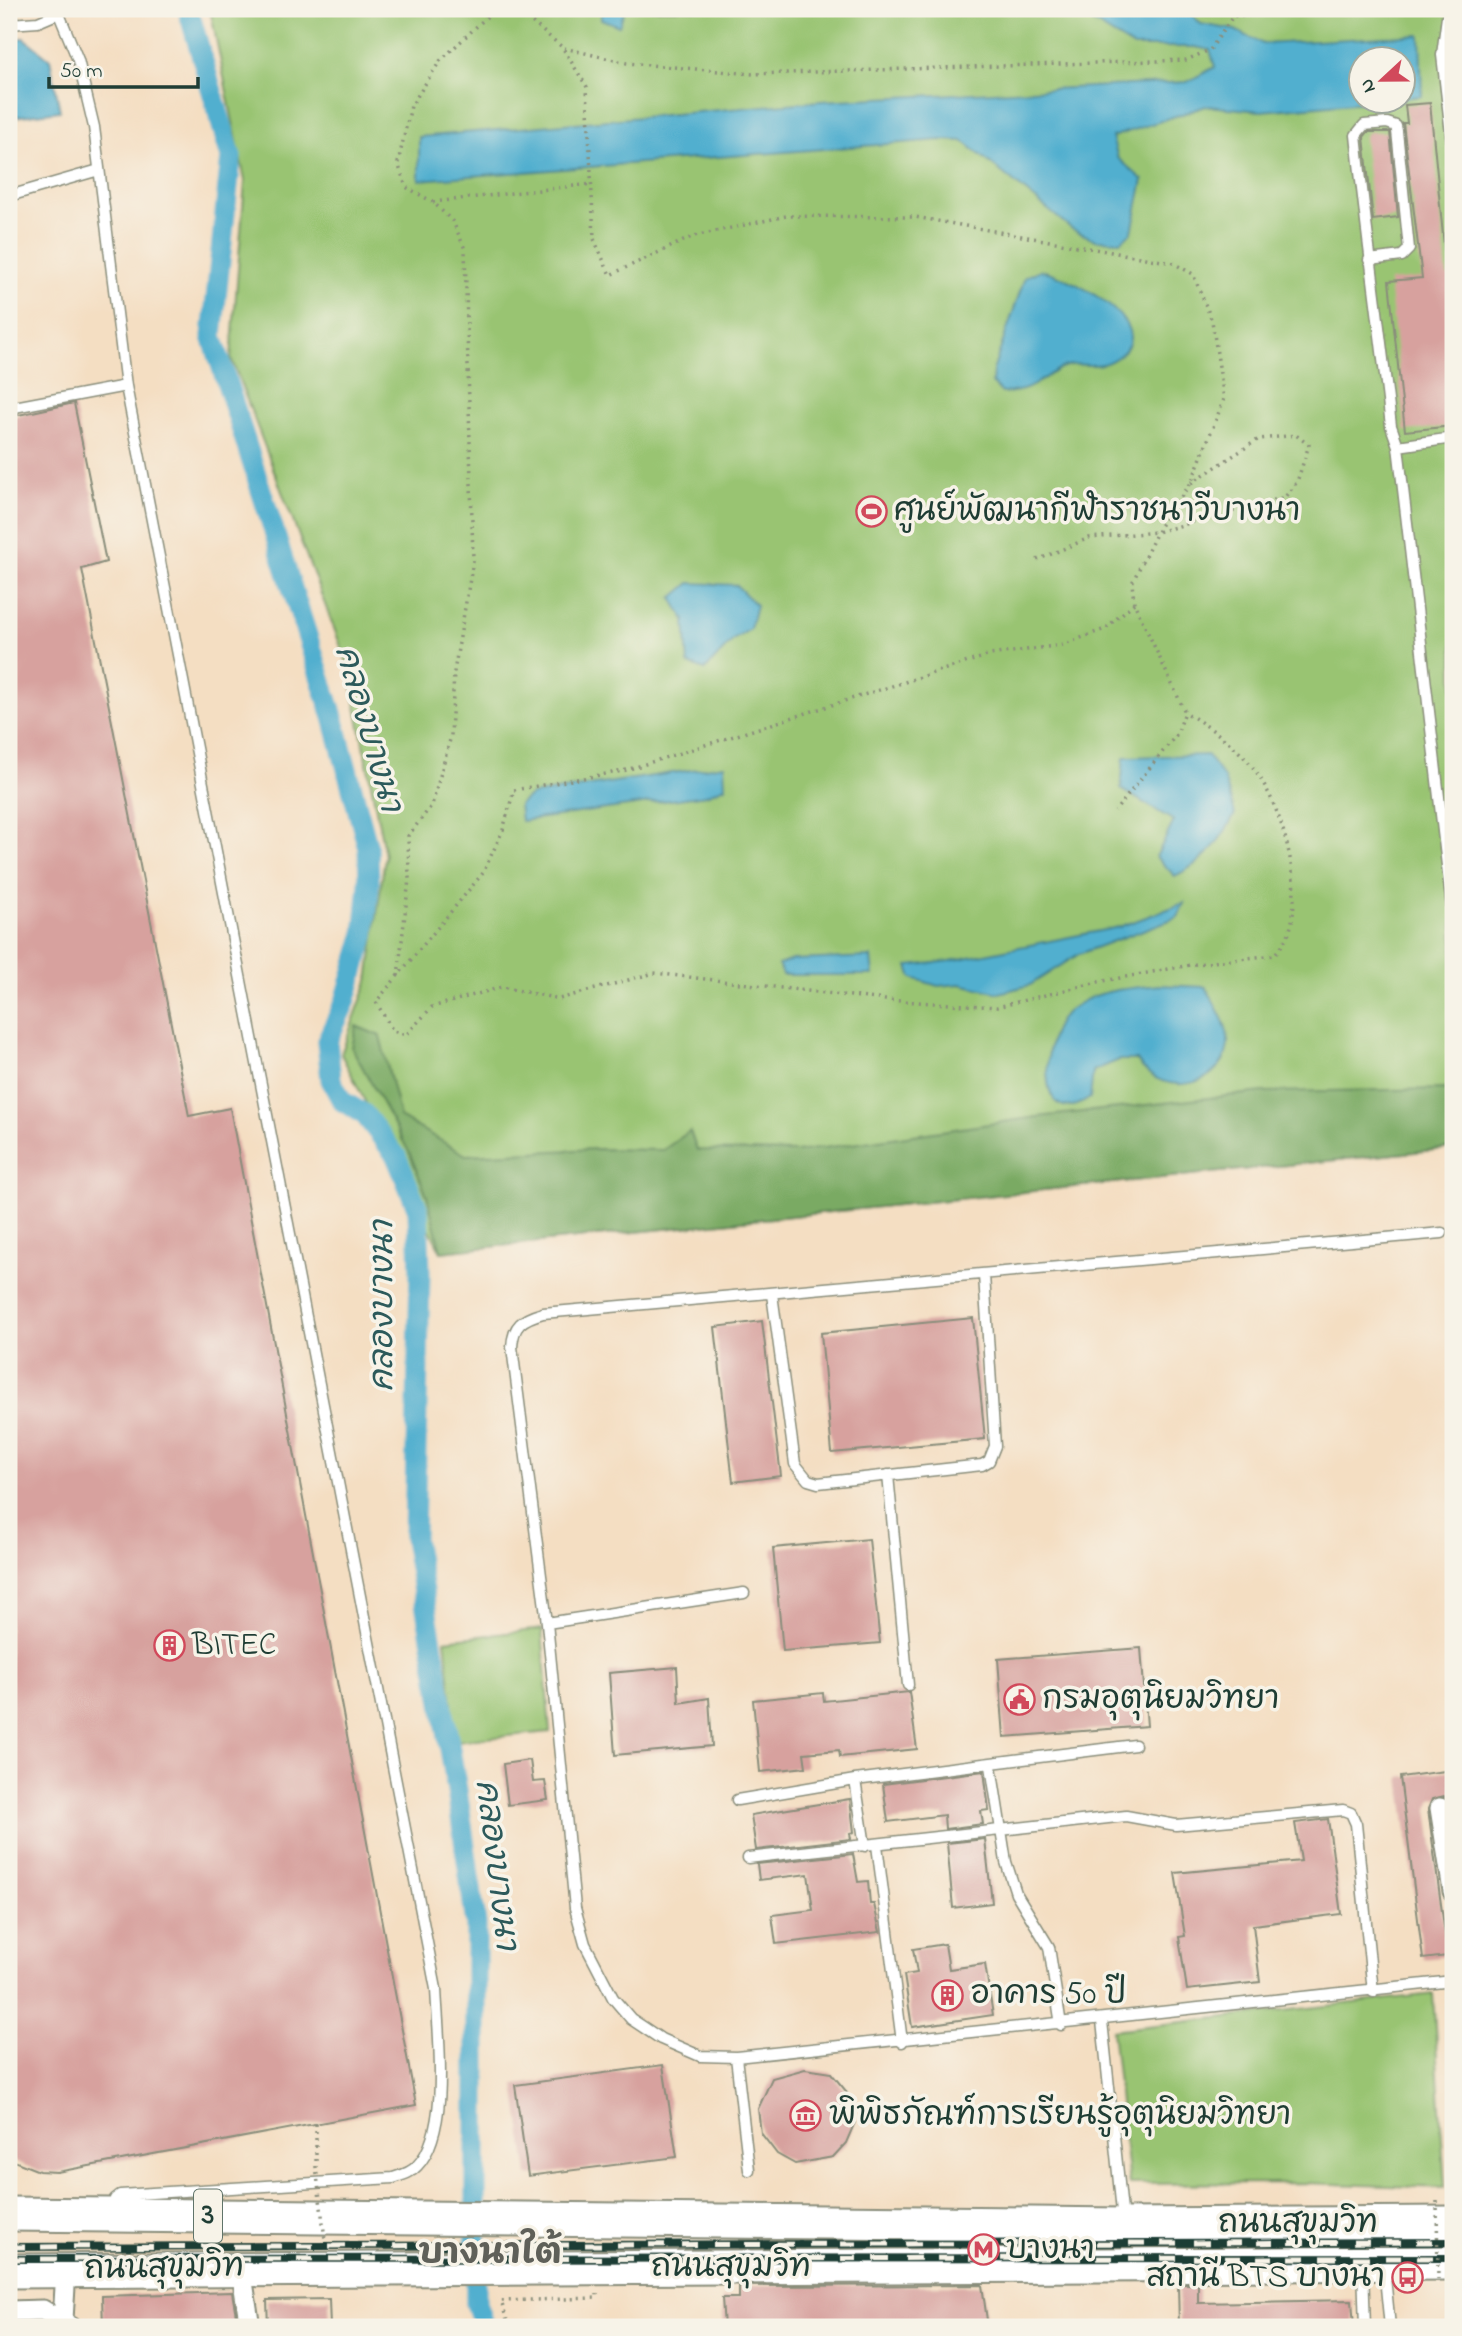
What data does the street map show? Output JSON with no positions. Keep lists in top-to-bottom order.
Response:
{
  "streets": {
    "highway": ["3", "ถนนสุขุมวิท"]
  },
  "districts": ["บางนาใต้"],
  "water": ["คลองบางนา"],
  "places": {
    "sports": ["ศูนย์พัฒนากีฬาราชนาวีบางนา"],
    "building": ["BITEC", "อาคาร 50 ปี"],
    "public building": ["กรมอุตุนิยมวิทยา"],
    "museum": ["พิพิธภัณฑ์การเรียนรู้อุตุนิยมวิทยา"],
    "metro station": ["บางนา"],
    "bus stop": ["สถานี BTS บางนา"]
  },
  "scale_bar": "50 m",
  "north": "left"
}
